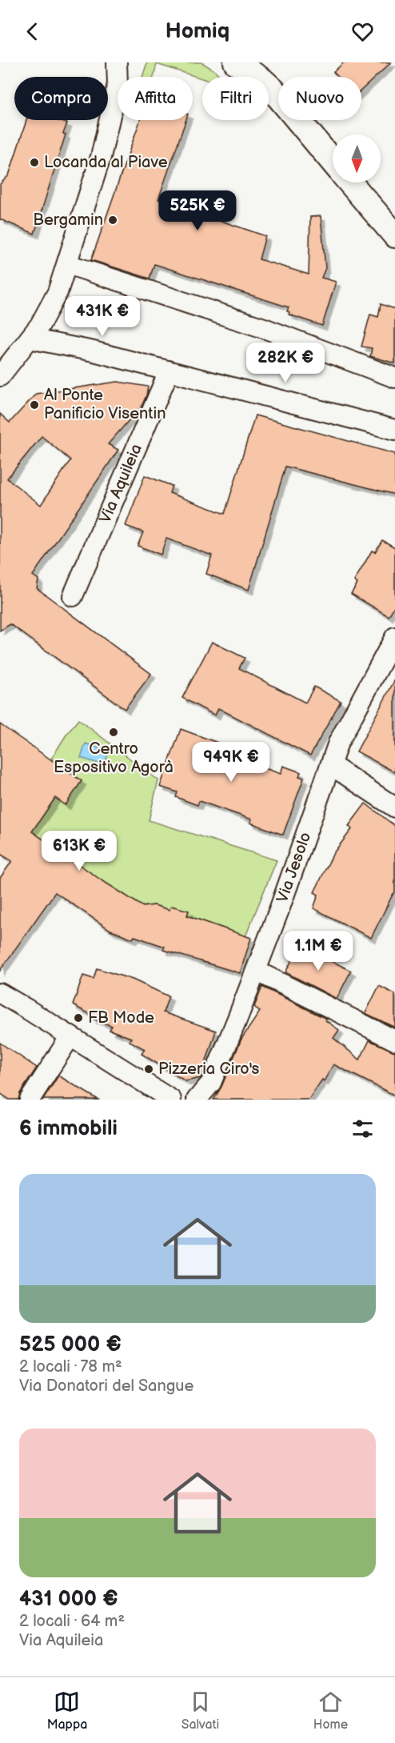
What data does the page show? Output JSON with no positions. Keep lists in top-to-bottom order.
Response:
{
  "streets": {
    "street": ["Via Aquileia", "Via Jesolo"]
  },
  "places": [
    "Locanda al Piave",
    "Bergamin",
    "Al Ponte Panificio Visentin",
    "Centro Espositivo Agorà",
    "FB Mode",
    "Pizzeria Ciro's"
  ],
  "north": "bottom",
  "page": {
    "header": "Homiq",
    "chip": [
      "Compra",
      "Affitta",
      "Filtri",
      "Nuovo"
    ],
    "price": [
      "525K €",
      "431K €",
      "282K €",
      "949K €",
      "613K €",
      "1.1M €"
    ],
    "heading": "6 immobili",
    "list": [
      {
        "name": "525 000 €",
        "note": "2 locali · 78 m² · Via Donatori del Sangue"
      },
      {
        "name": "431 000 €",
        "note": "2 locali · 64 m² · Via Aquileia"
      }
    ],
    "tabs": ["Mappa", "Salvati", "Home"]
  }
}
